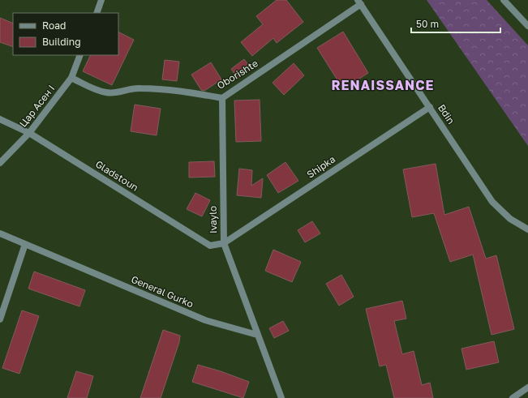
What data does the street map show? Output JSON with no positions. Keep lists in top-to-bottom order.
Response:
{
  "streets": {
    "street": [
      "Oborishte",
      "Цар Асен I",
      "Bdin",
      "Shipka",
      "Gladstoun",
      "Ivaylo",
      "General Gurko"
    ]
  },
  "crossings": [
    ["Oborishte", "Цар Асен I"],
    ["Oborishte", "Bdin"],
    ["Oborishte", "Ivaylo"],
    ["Цар Асен I", "Gladstoun"],
    ["Bdin", "Shipka"],
    ["Shipka", "Gladstoun"],
    ["Shipka", "Ivaylo"],
    ["Gladstoun", "Ivaylo"],
    ["Ivaylo", "General Gurko"]
  ],
  "districts": ["RENAISSANCE"],
  "legend": ["Road", "Building"],
  "scale_bar": "50 m"
}
